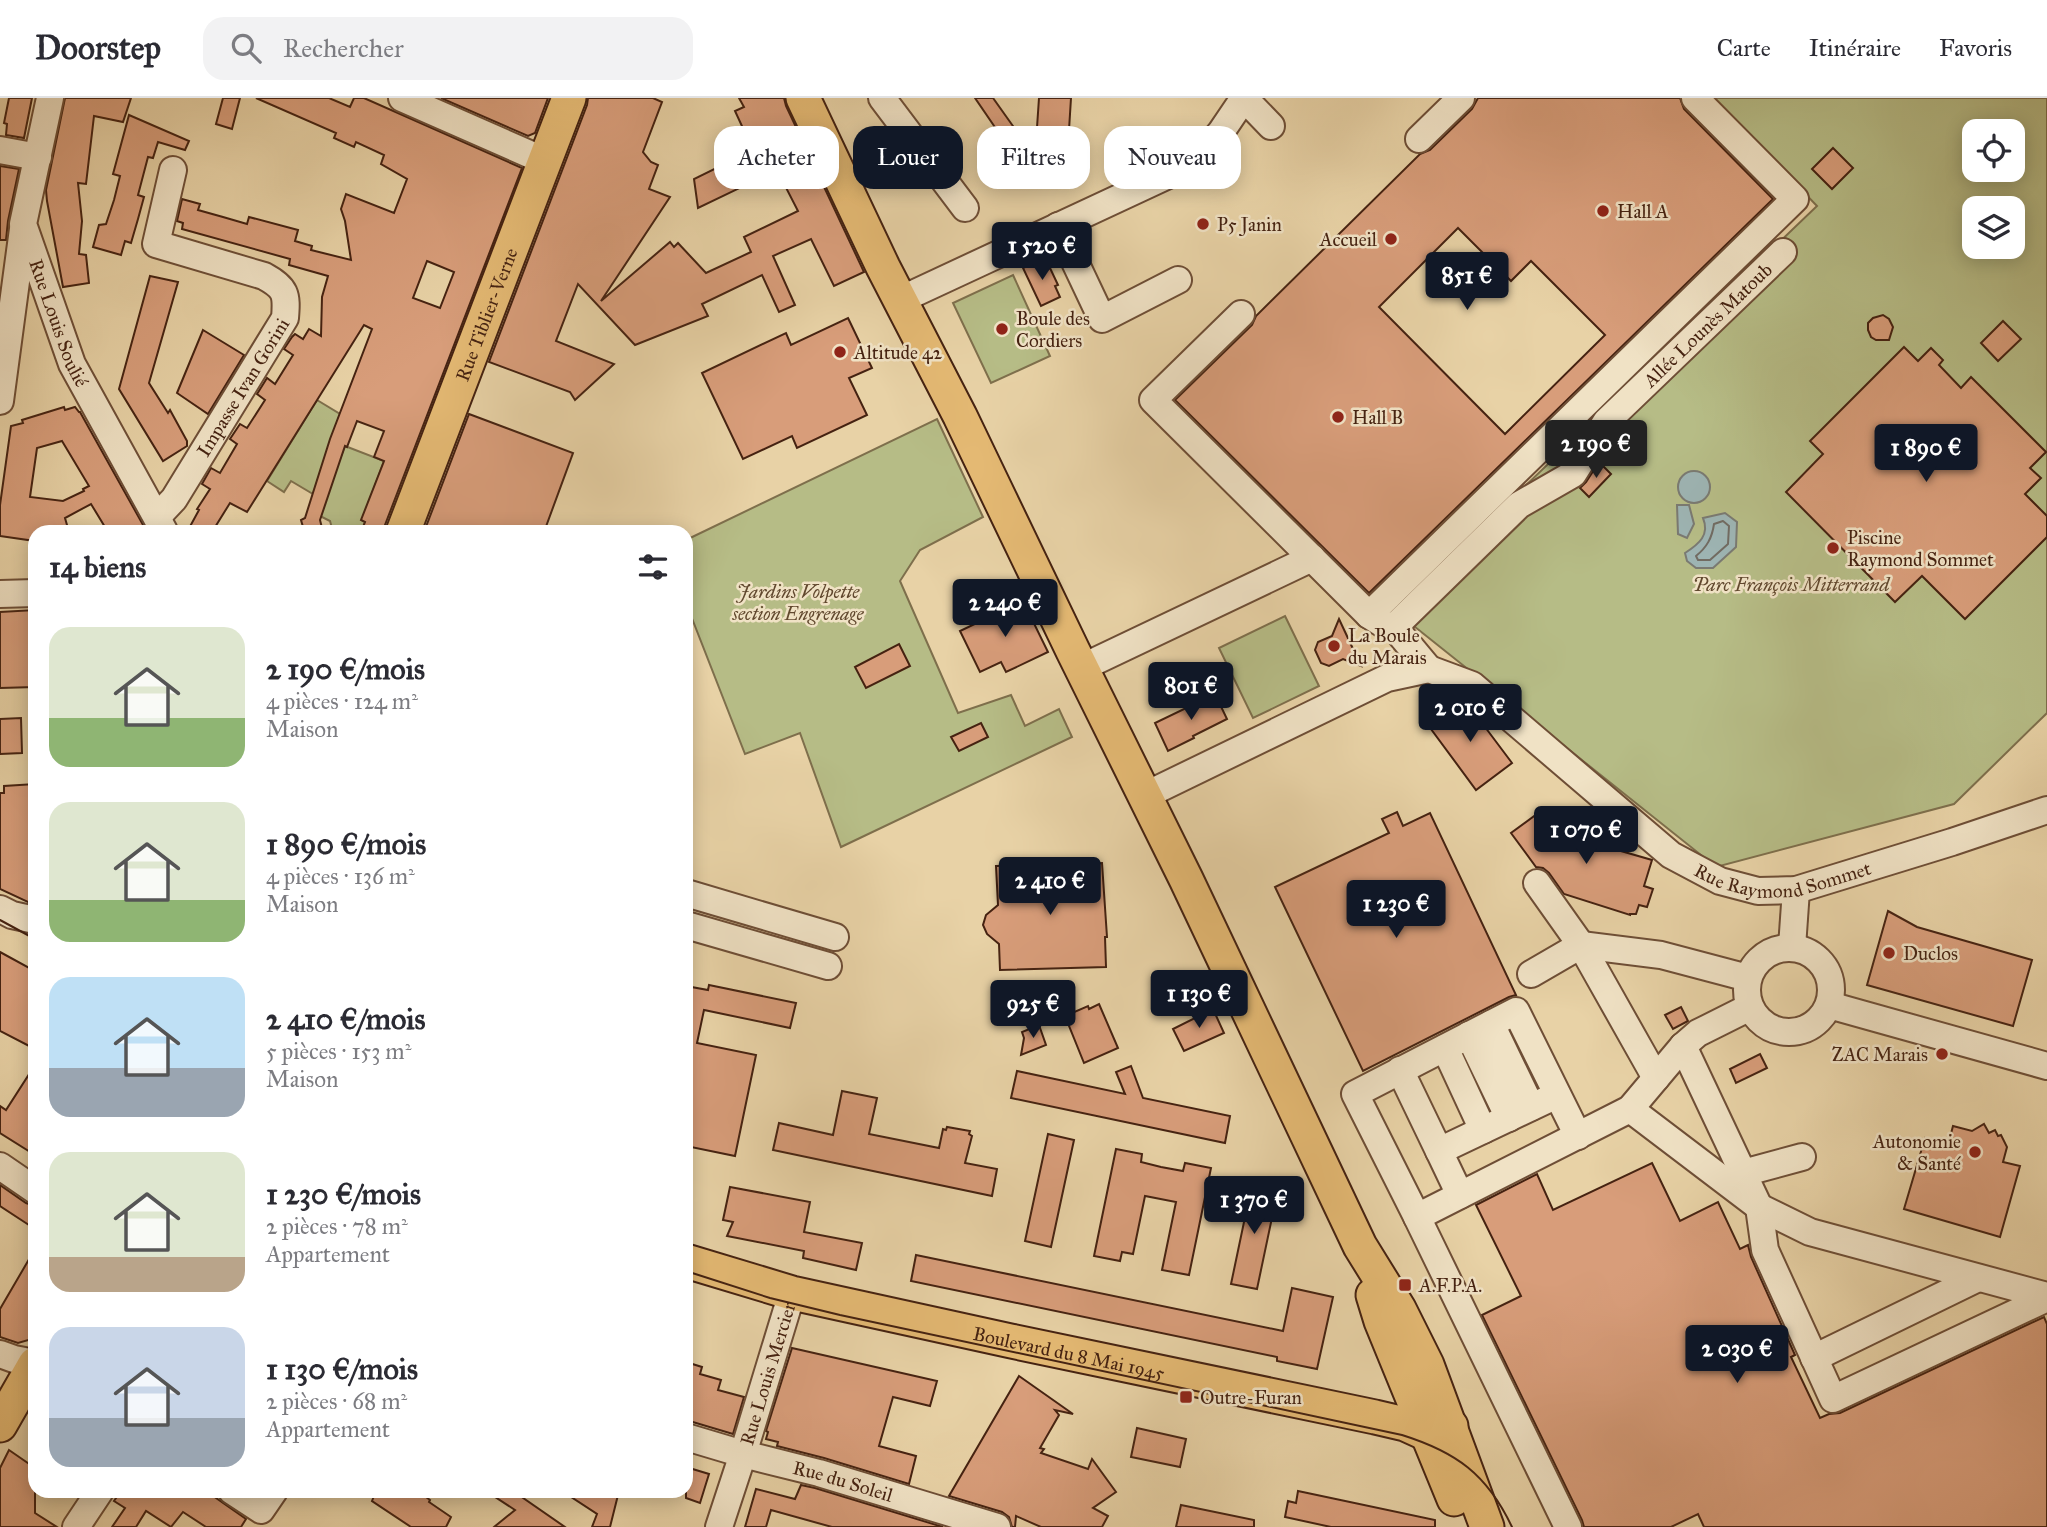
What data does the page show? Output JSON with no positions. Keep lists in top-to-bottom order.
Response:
{
  "streets": {
    "main road": ["Rue Tiblier-Verne", "Boulevard du 8 Mai 1945"],
    "street": [
      "Rue Louis Soulié",
      "Allée Lounès Matoub",
      "Impasse Ivan Gorini",
      "Rue Raymond Sommet",
      "Rue Louis Mercier",
      "Rue du Soleil"
    ]
  },
  "crossings": [
    ["Rue Louis Soulié", "Impasse Ivan Gorini"],
    ["Boulevard du 8 Mai 1945", "Rue Louis Mercier"],
    ["Rue Louis Mercier", "Rue du Soleil"]
  ],
  "parks": ["Parc François Mitterrand", "Jardins Volpette section Engrenage"],
  "places": {
    "other": [
      "Hall A",
      "P5 Janin",
      "Accueil",
      "Boule des Cordiers",
      "Altitude 42",
      "Hall B",
      "Piscine Raymond Sommet",
      "La Boule du Marais",
      "Duclos",
      "ZAC Marais",
      "Autonomie & Santé"
    ],
    "transit": ["A.F.P.A.", "Outre-Furan"]
  },
  "page": {
    "header": "Doorstep",
    "search": "Rechercher",
    "nav": ["Carte", "Itinéraire", "Favoris"],
    "chip": [
      "Acheter",
      "Louer",
      "Filtres",
      "Nouveau"
    ],
    "price": [
      "1 520 €",
      "851 €",
      "2 190 €",
      "1 890 €",
      "2 240 €",
      "801 €",
      "2 010 €",
      "1 070 €",
      "2 410 €",
      "1 230 €",
      "1 130 €",
      "925 €",
      "1 370 €",
      "2 030 €"
    ],
    "heading": "14 biens",
    "list": [
      {
        "name": "2 190 €/mois",
        "note": "4 pièces · 124 m² · Maison"
      },
      {
        "name": "1 890 €/mois",
        "note": "4 pièces · 136 m² · Maison"
      },
      {
        "name": "2 410 €/mois",
        "note": "5 pièces · 153 m² · Maison"
      },
      {
        "name": "1 230 €/mois",
        "note": "2 pièces · 78 m² · Appartement"
      },
      {
        "name": "1 130 €/mois",
        "note": "2 pièces · 68 m² · Appartement"
      }
    ]
  }
}
